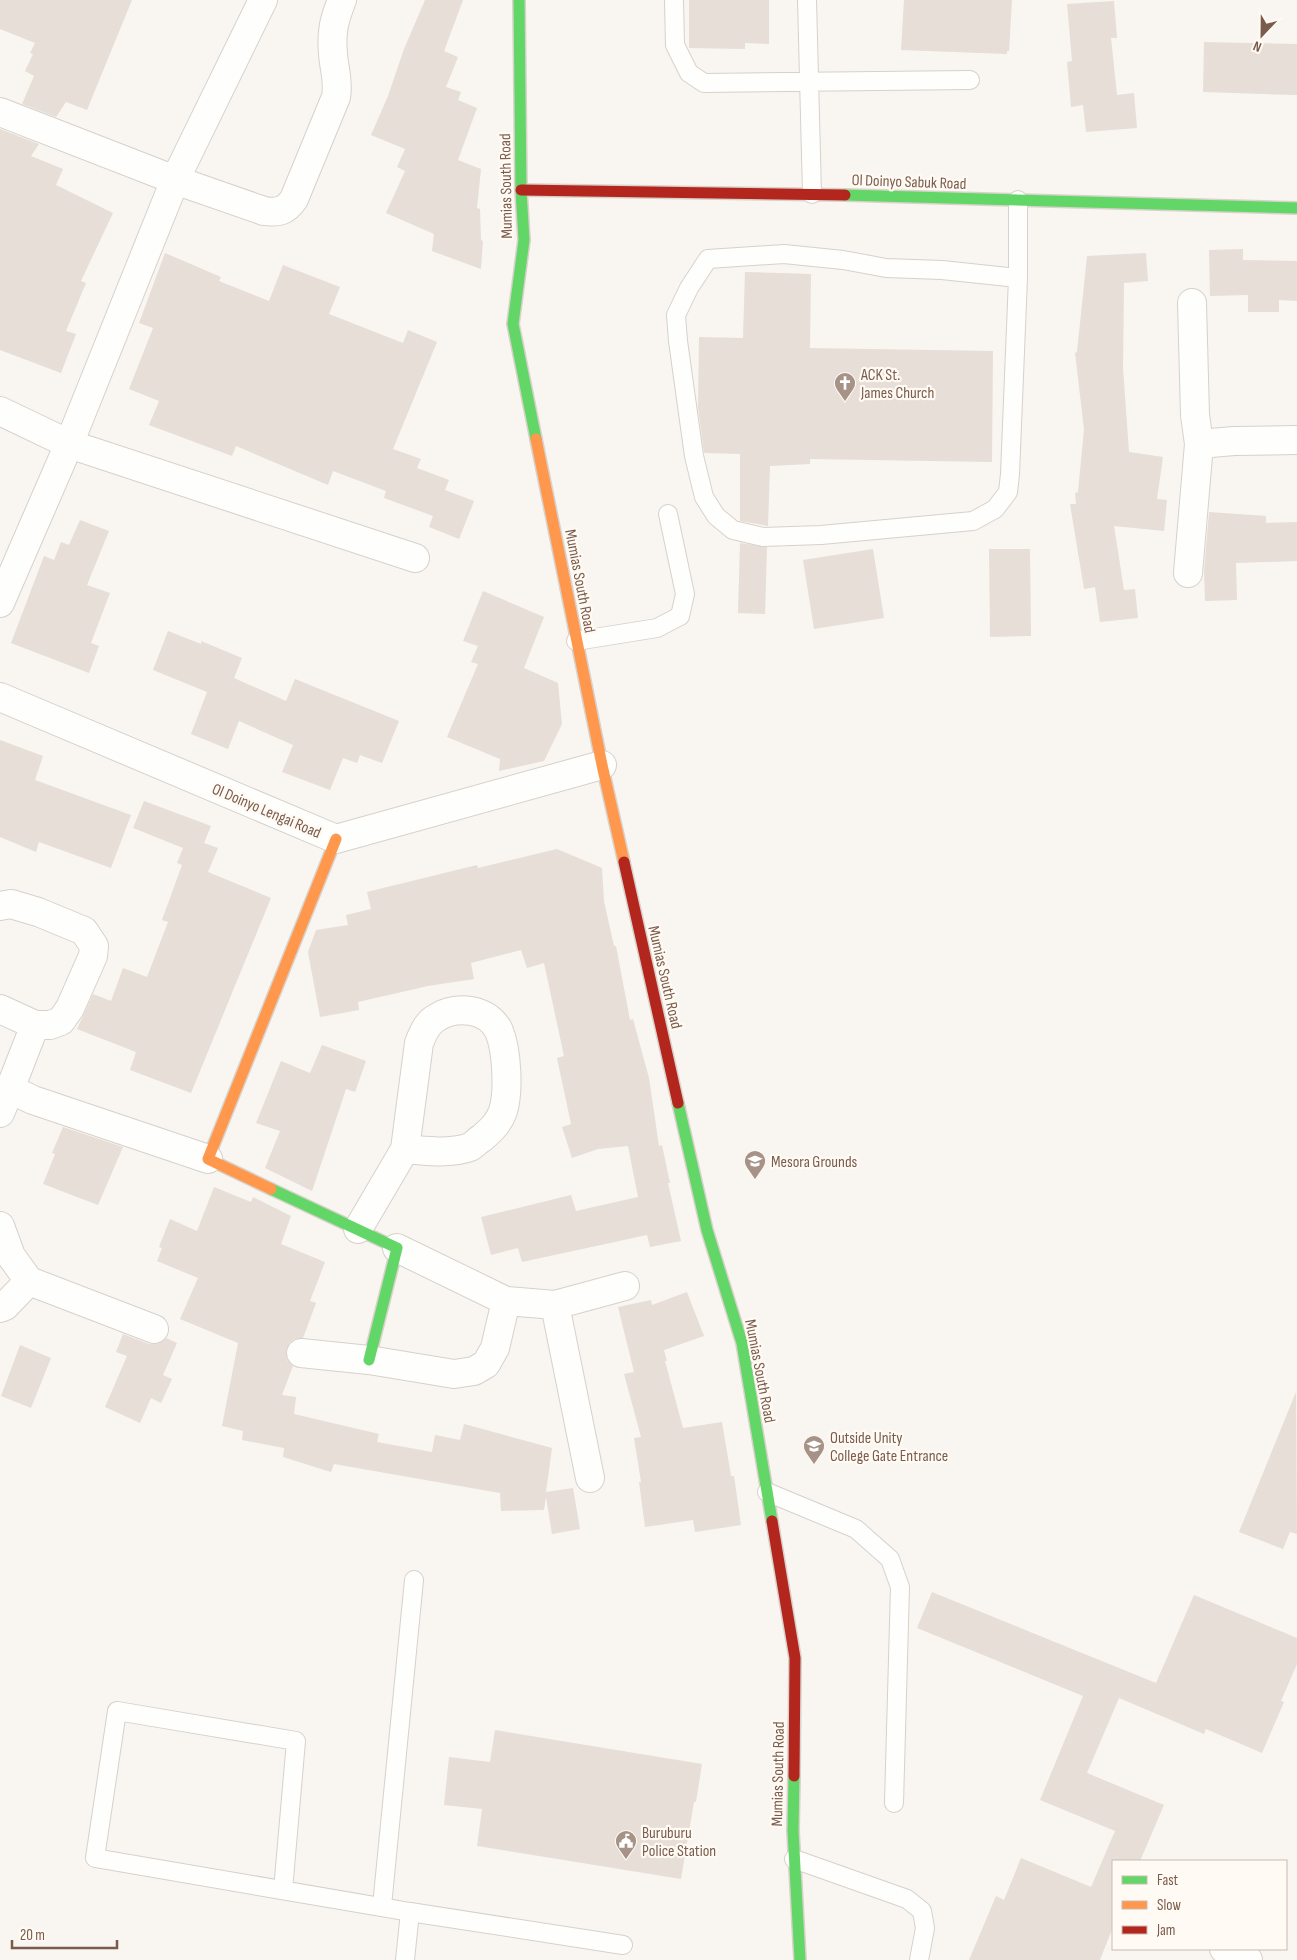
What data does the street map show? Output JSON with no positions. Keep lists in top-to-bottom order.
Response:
{
  "streets": {
    "main road": ["Ol Doinyo Sabuk Road", "Mumias South Road"],
    "street": ["Ol Doinyo Lengai Road"]
  },
  "crossings": [
    ["Ol Doinyo Sabuk Road", "Mumias South Road"],
    ["Mumias South Road", "Ol Doinyo Lengai Road"]
  ],
  "places": {
    "church": ["ACK St. James Church"],
    "school or university": ["Mesora Grounds", "Outside Unity College Gate Entrance"],
    "public building": ["Buruburu Police Station"]
  },
  "legend": ["Fast", "Slow", "Jam"],
  "scale_bar": "20 m",
  "north": "bottom"
}
